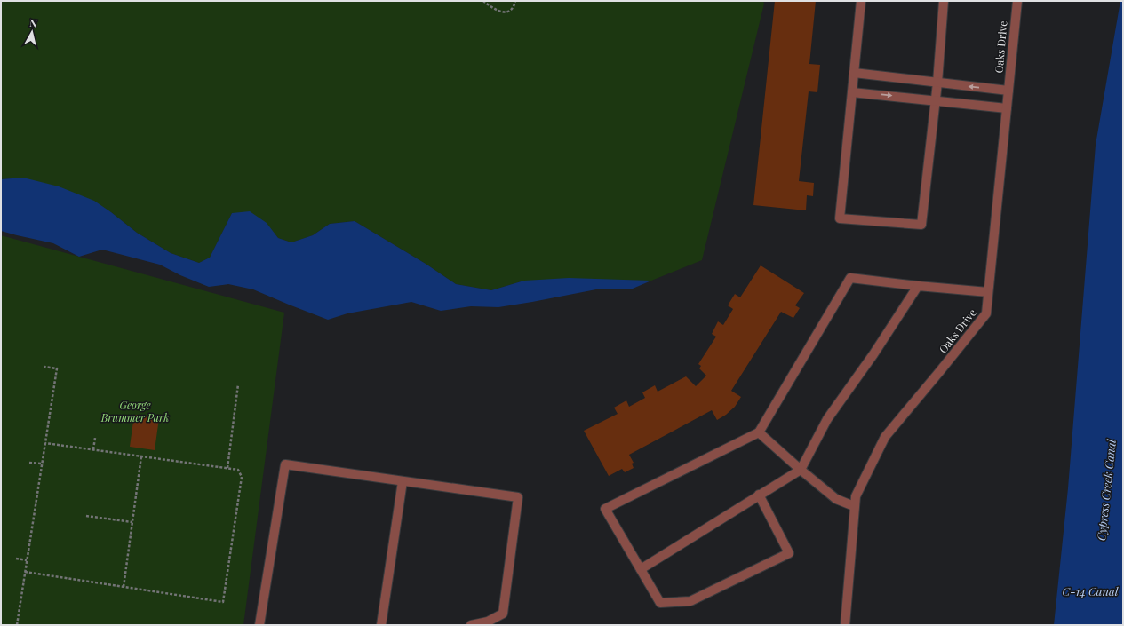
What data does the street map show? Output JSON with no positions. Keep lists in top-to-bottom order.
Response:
{
  "streets": {
    "street": ["Oaks Drive"]
  },
  "water": ["Cypress Creek Canal", "C-14 Canal"],
  "parks": ["George Brummer Park"],
  "north": "top"
}
